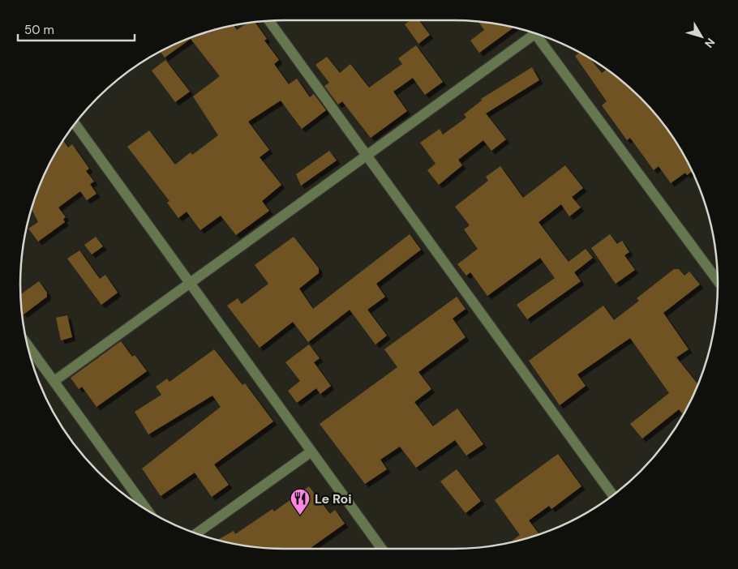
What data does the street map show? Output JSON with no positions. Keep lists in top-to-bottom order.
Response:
{
  "places": {
    "restaurant": ["Le Roi"]
  },
  "scale_bar": "50 m",
  "north": "bottom right"
}
